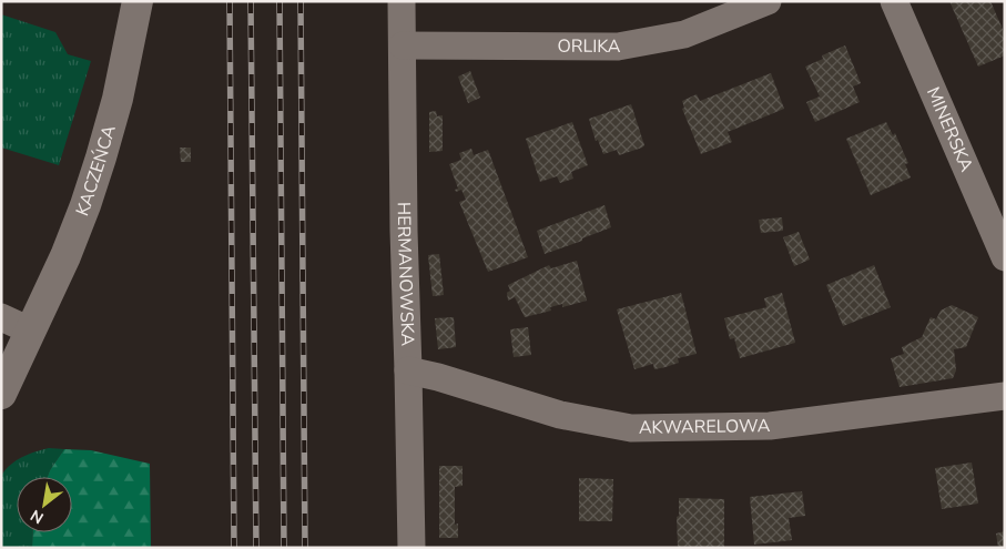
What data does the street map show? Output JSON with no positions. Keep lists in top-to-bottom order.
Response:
{
  "streets": {
    "street": [
      "ORLIKA",
      "MINERSKA",
      "KACZEŃCA",
      "HERMANOWSKA",
      "AKWARELOWA"
    ]
  },
  "crossings": [
    ["ORLIKA", "HERMANOWSKA"],
    ["HERMANOWSKA", "AKWARELOWA"]
  ],
  "north": "bottom left"
}
